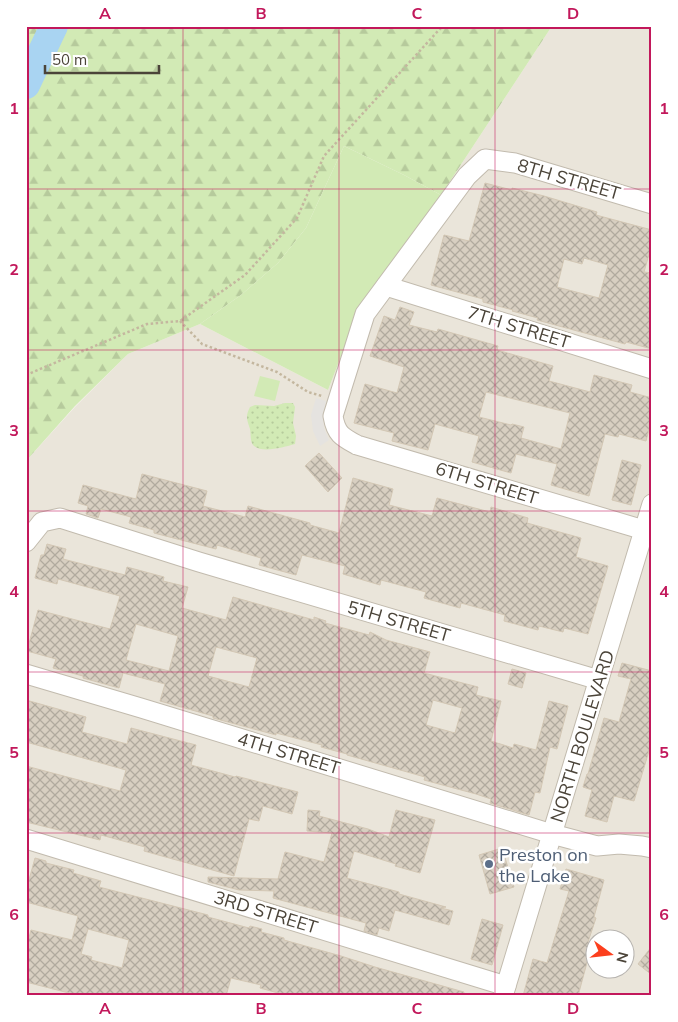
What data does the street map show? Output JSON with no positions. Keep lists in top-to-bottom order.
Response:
{
  "streets": {
    "street": [
      "8TH STREET",
      "7TH STREET",
      "6TH STREET",
      "5TH STREET",
      "NORTH BOULEVARD",
      "4TH STREET",
      "3RD STREET"
    ]
  },
  "crossings": [
    ["8TH STREET", "7TH STREET"],
    ["6TH STREET", "NORTH BOULEVARD"],
    ["5TH STREET", "NORTH BOULEVARD"],
    ["NORTH BOULEVARD", "4TH STREET"],
    ["NORTH BOULEVARD", "3RD STREET"]
  ],
  "places": ["Preston on the Lake"],
  "scale_bar": "50 m",
  "north": "right",
  "grid": {
    "columns": [
      "A",
      "B",
      "C",
      "D"
    ],
    "rows": [
      "1",
      "2",
      "3",
      "4",
      "5",
      "6"
    ]
  }
}
